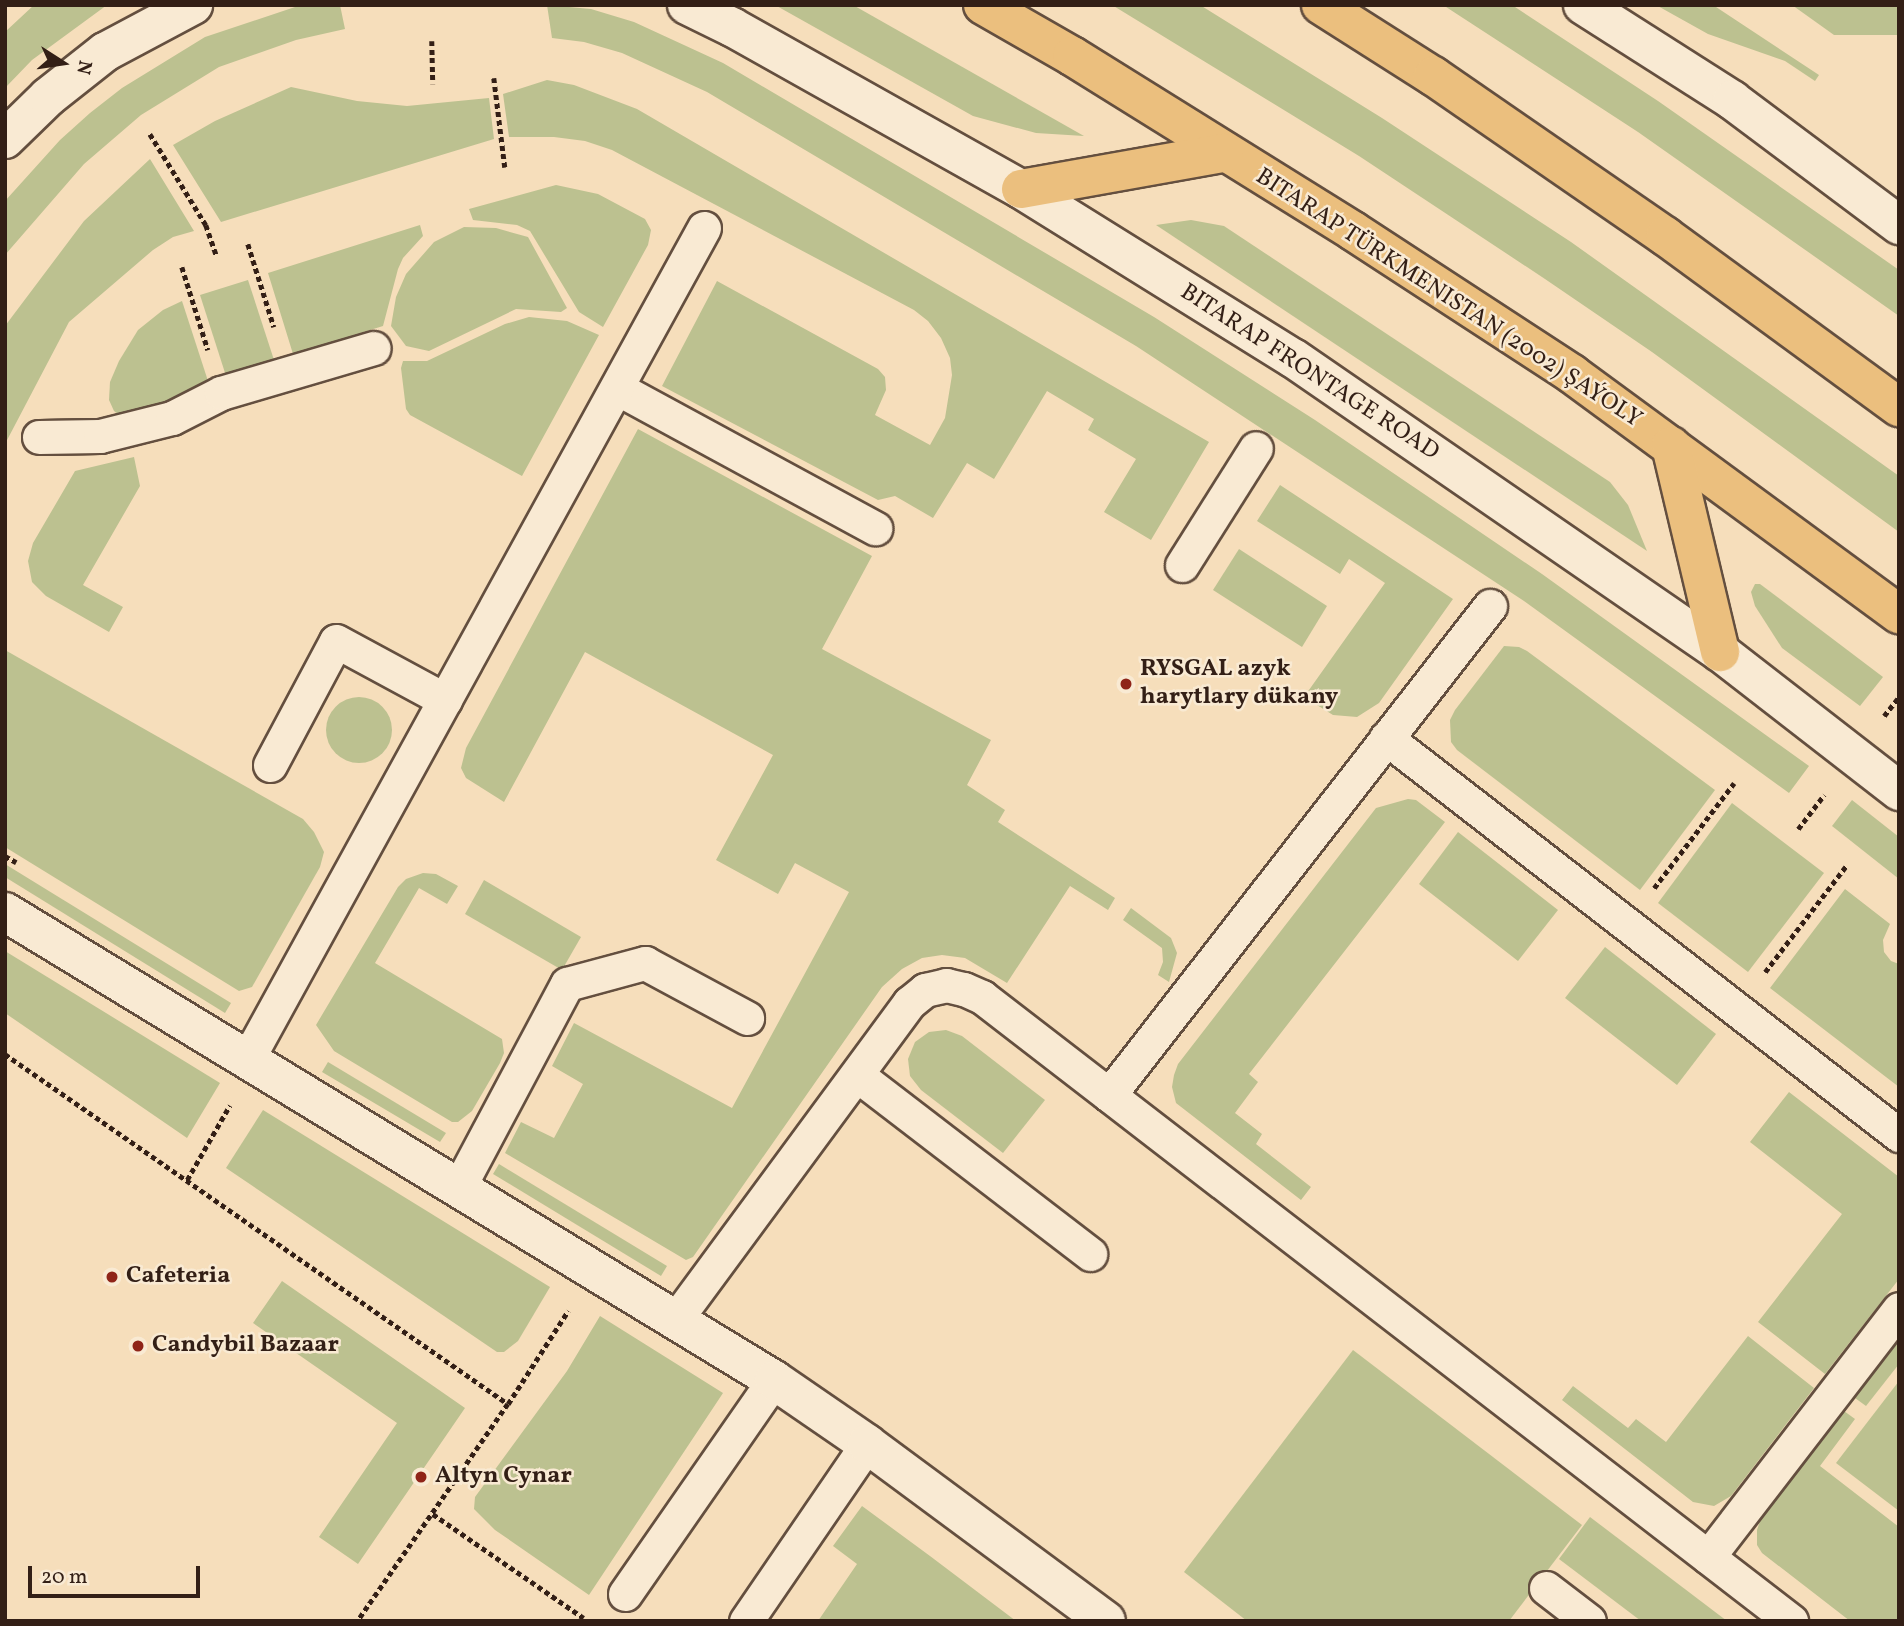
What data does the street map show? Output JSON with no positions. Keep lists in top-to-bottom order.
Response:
{
  "streets": {
    "main road": ["BITARAP TÜRKMENISTAN (2002) ŞAÝOLY"],
    "street": ["BITARAP FRONTAGE ROAD"]
  },
  "places": [
    "RYSGAL azyk harytlary dükany",
    "Cafeteria",
    "Candybil Bazaar",
    "Altyn Cynar"
  ],
  "scale_bar": "20 m",
  "north": "right"
}
